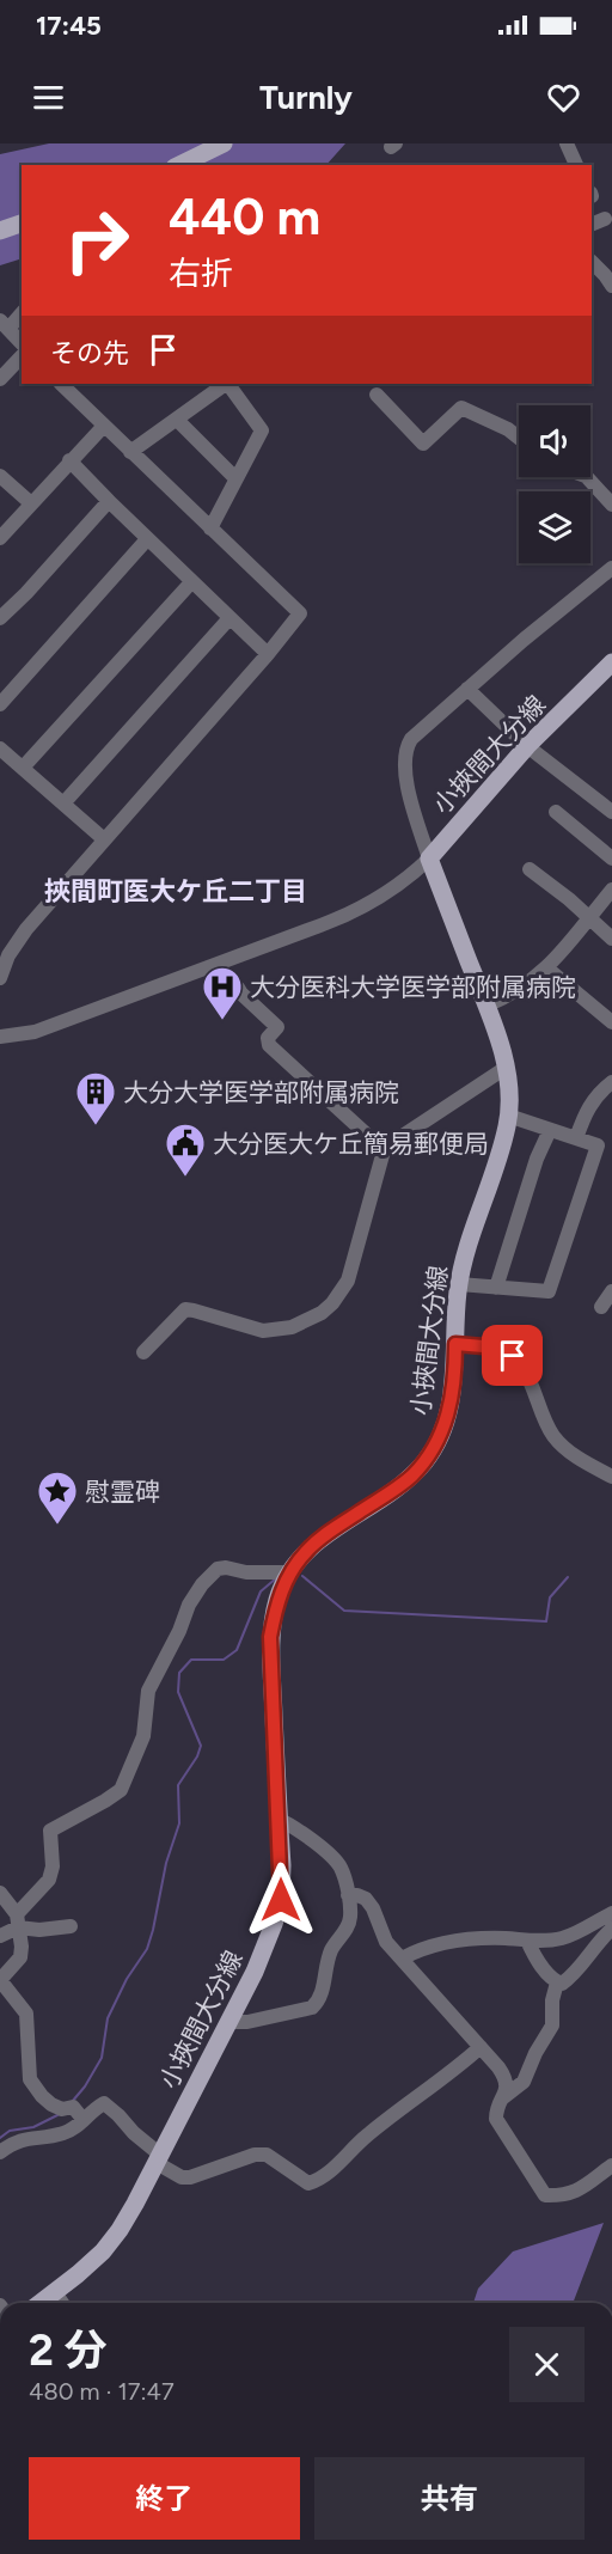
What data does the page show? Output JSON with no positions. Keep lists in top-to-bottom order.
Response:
{
  "streets": {
    "main road": ["小挾間大分線"]
  },
  "districts": ["挾間町医大ケ丘二丁目"],
  "places": {
    "hospital": ["大分医科大学医学部附属病院"],
    "building": ["大分大学医学部附属病院"],
    "public building": ["大分医大ケ丘簡易郵便局"],
    "place": ["慰霊碑"]
  },
  "page": {
    "status": "17:45",
    "header": "Turnly",
    "turn": ["440 m", "右折"],
    "then": "その先",
    "heading": ["2 分", "480 m · 17:47"],
    "buttons": ["終了", "共有"]
  }
}
